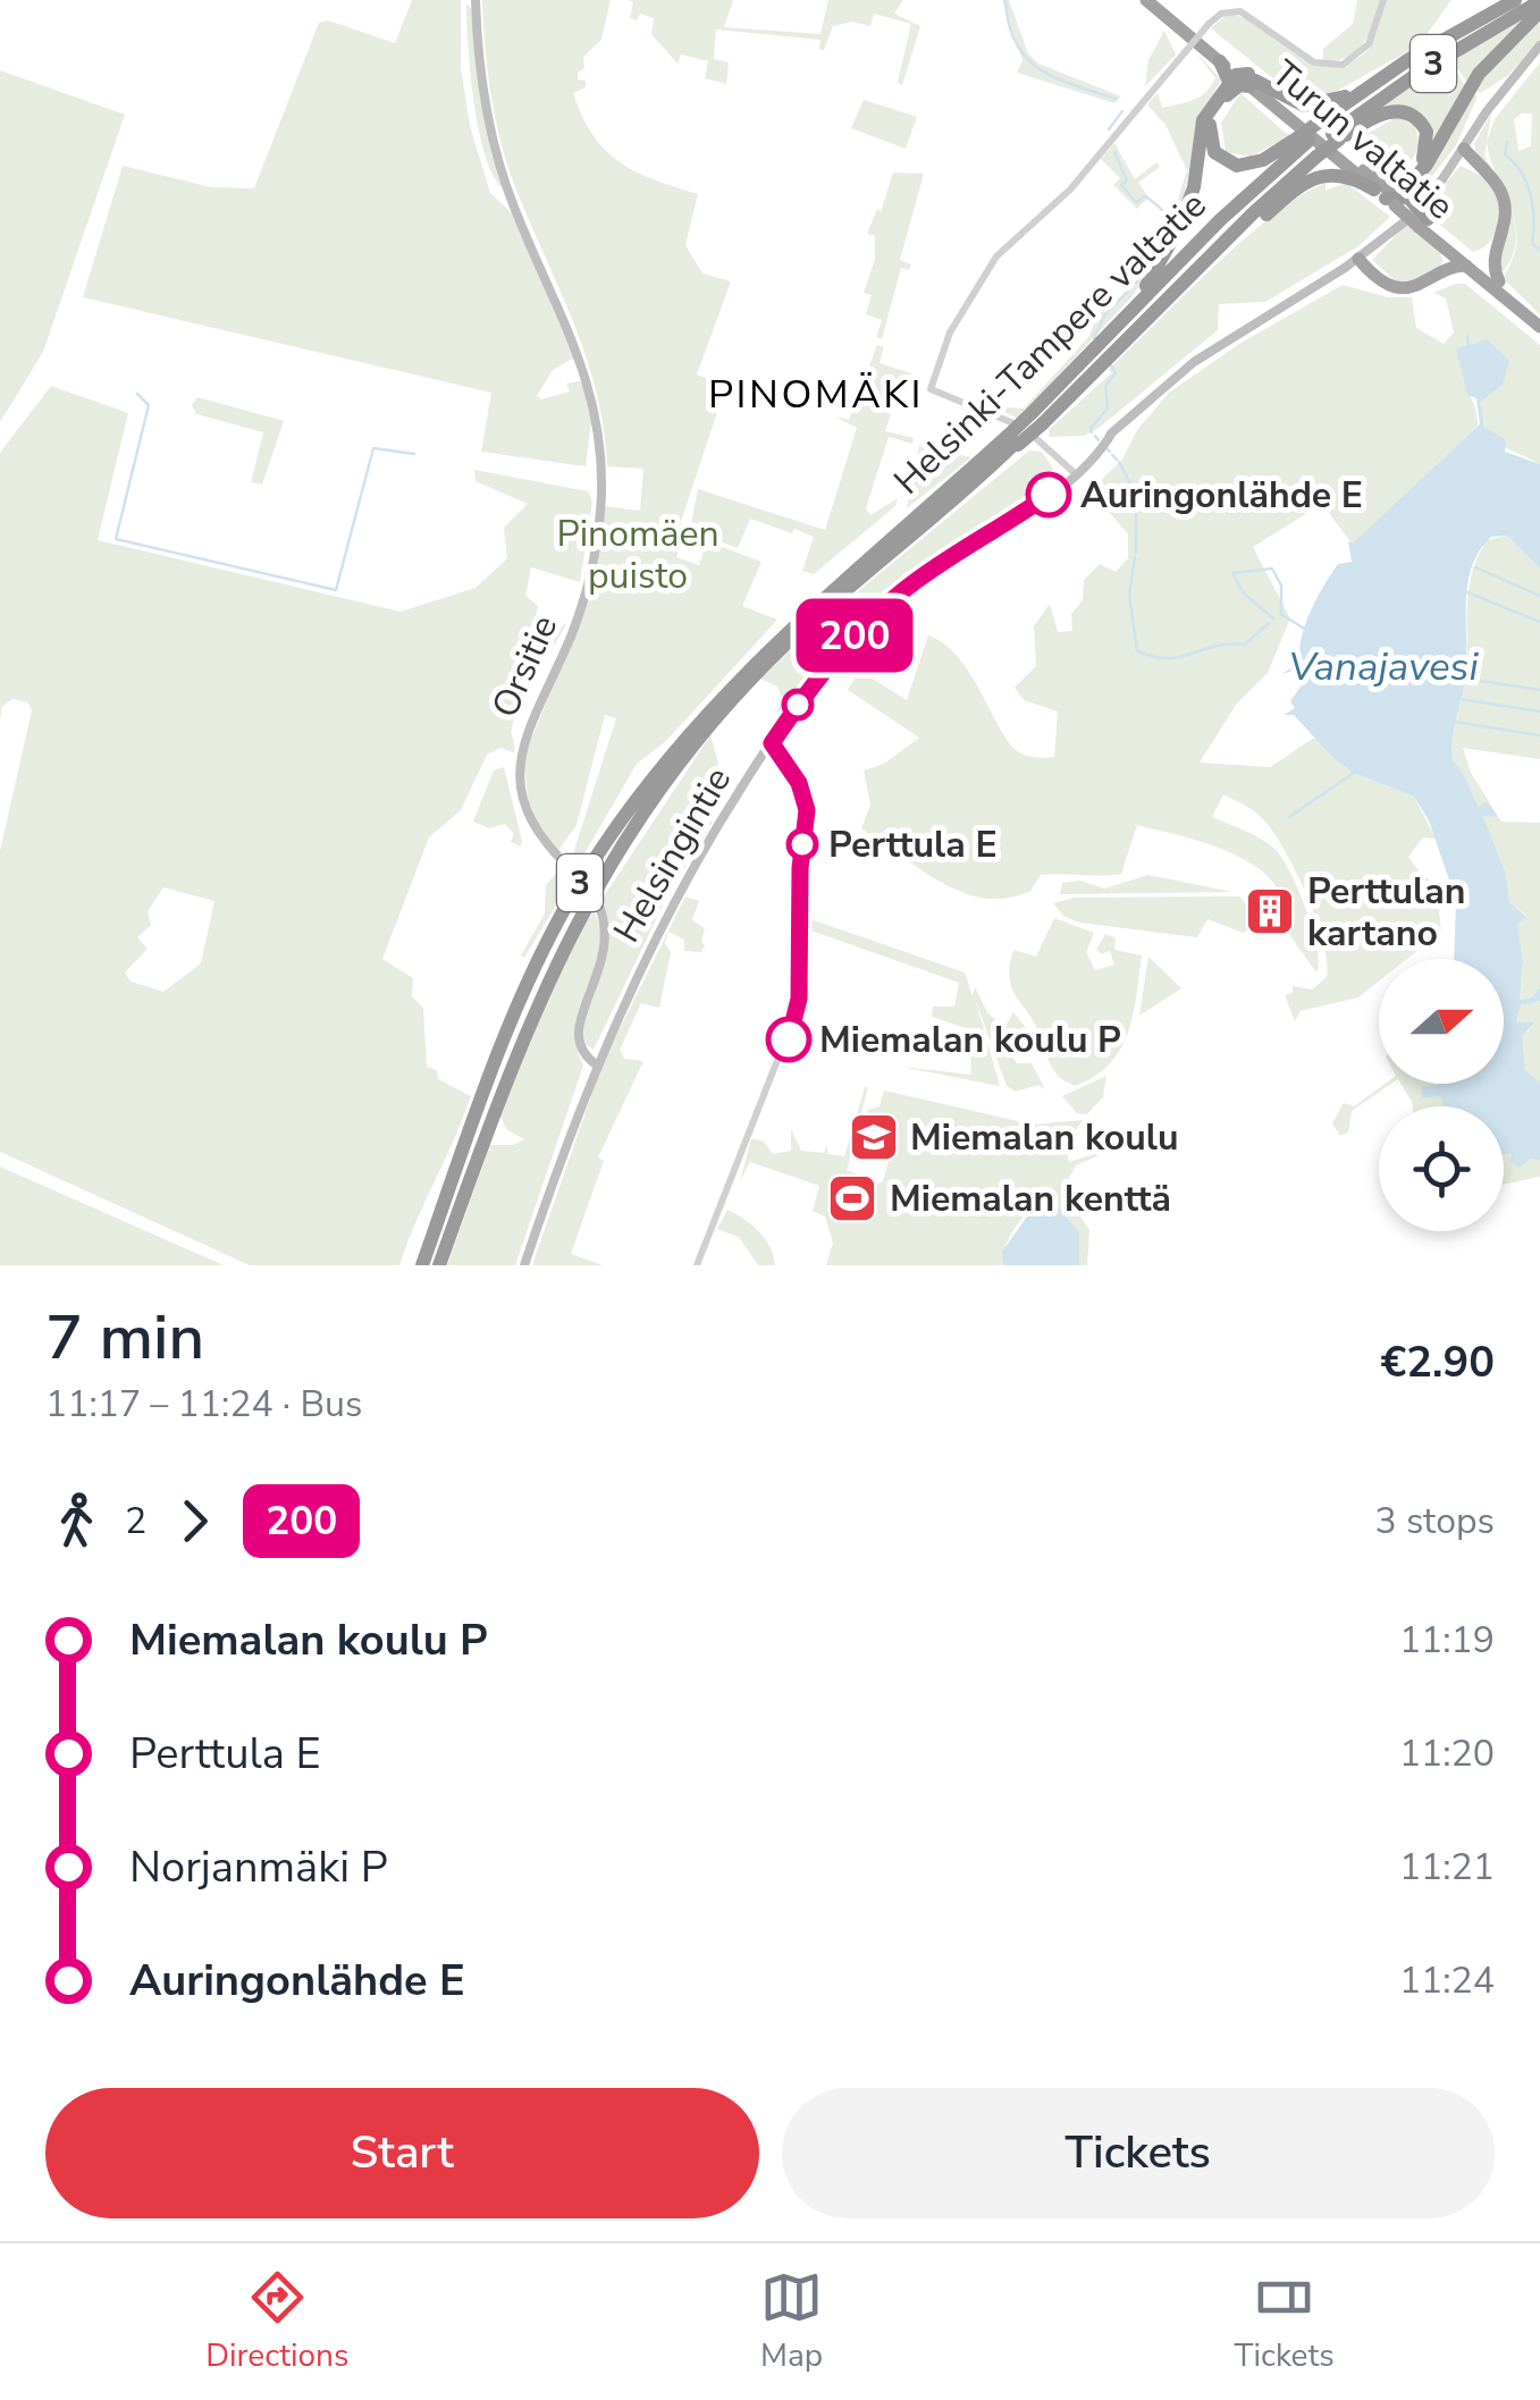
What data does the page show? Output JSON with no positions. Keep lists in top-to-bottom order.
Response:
{
  "streets": {
    "highway": ["3", "Turun valtatie", "Helsinki-Tampere valtatie"],
    "main road": ["Orsitie", "Helsingintie"]
  },
  "crossings": [
    ["Orsitie", "Helsingintie"]
  ],
  "districts": ["PINOMÄKI"],
  "water": ["Vanajavesi"],
  "parks": ["Pinomäen puisto"],
  "places": {
    "other": ["Auringonlähde E", "Perttula E", "Miemalan koulu P"],
    "building": ["Perttulan kartano"],
    "school or university": ["Miemalan koulu"],
    "sports": ["Miemalan kenttä"]
  },
  "lines": ["bus line 200"],
  "north": "right",
  "page": {
    "on_map": "200",
    "heading": ["7 min", "11:17 – 11:24 · Bus", "€2.90"],
    "legs": ["2", "200", "3 stops"],
    "list": [
      {
        "name": "Miemalan koulu P",
        "value": "11:19"
      },
      {
        "name": "Perttula E",
        "value": "11:20"
      },
      {
        "name": "Norjanmäki P",
        "value": "11:21"
      },
      {
        "name": "Auringonlähde E",
        "value": "11:24"
      }
    ],
    "buttons": ["Start", "Tickets"],
    "tabs": ["Directions", "Map", "Tickets"]
  }
}
